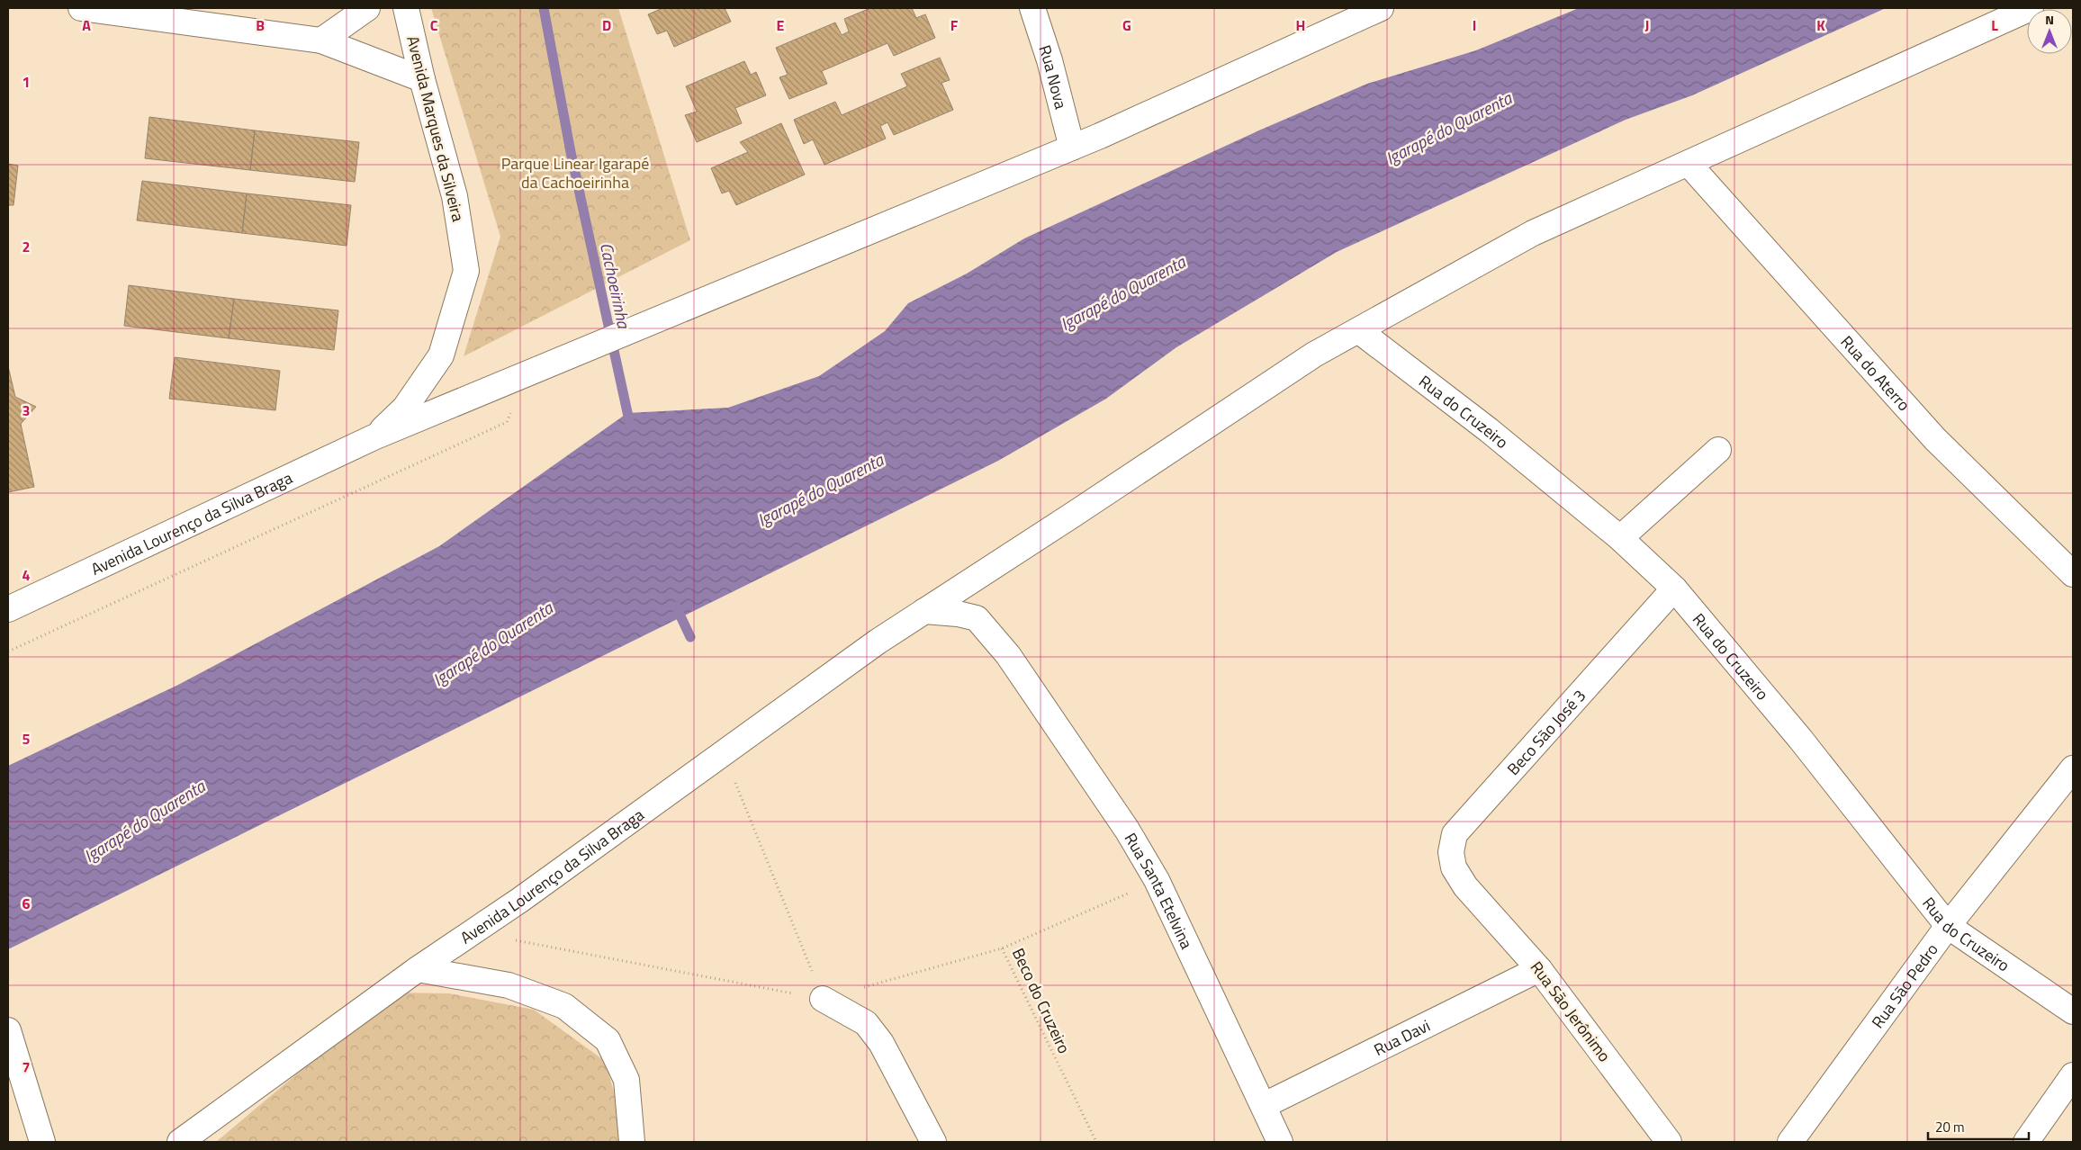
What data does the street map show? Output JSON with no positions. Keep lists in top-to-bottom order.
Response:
{
  "streets": {
    "street": [
      "Rua Nova",
      "Avenida Marques da Silveira",
      "Rua do Aterro",
      "Rua do Cruzeiro",
      "Avenida Lourenço da Silva Braga",
      "Beco São José 3",
      "Rua Santa Etelvina",
      "Rua São Pedro",
      "Rua São Jerônimo",
      "Rua Davi"
    ],
    "path": ["Beco do Cruzeiro"]
  },
  "crossings": [
    ["Rua Nova", "Avenida Lourenço da Silva Braga"],
    ["Avenida Marques da Silveira", "Avenida Lourenço da Silva Braga"],
    ["Rua do Aterro", "Avenida Lourenço da Silva Braga"],
    ["Rua do Cruzeiro", "Avenida Lourenço da Silva Braga"],
    ["Rua do Cruzeiro", "Beco São José 3"],
    ["Rua do Cruzeiro", "Rua São Pedro"],
    ["Avenida Lourenço da Silva Braga", "Rua Santa Etelvina"],
    ["Beco São José 3", "Rua São Jerônimo"],
    ["Rua Santa Etelvina", "Beco do Cruzeiro"],
    ["Rua Santa Etelvina", "Rua Davi"],
    ["Rua São Jerônimo", "Rua Davi"]
  ],
  "water": ["Igarapé do Quarenta", "Cachoeirinha"],
  "parks": ["Parque Linear Igarapé da Cachoeirinha"],
  "scale_bar": "20 m",
  "north": "top",
  "grid": {
    "columns": [
      "A",
      "B",
      "C",
      "D",
      "E",
      "F",
      "G",
      "H",
      "I",
      "J",
      "K",
      "L"
    ],
    "rows": [
      "1",
      "2",
      "3",
      "4",
      "5",
      "6",
      "7"
    ]
  }
}
